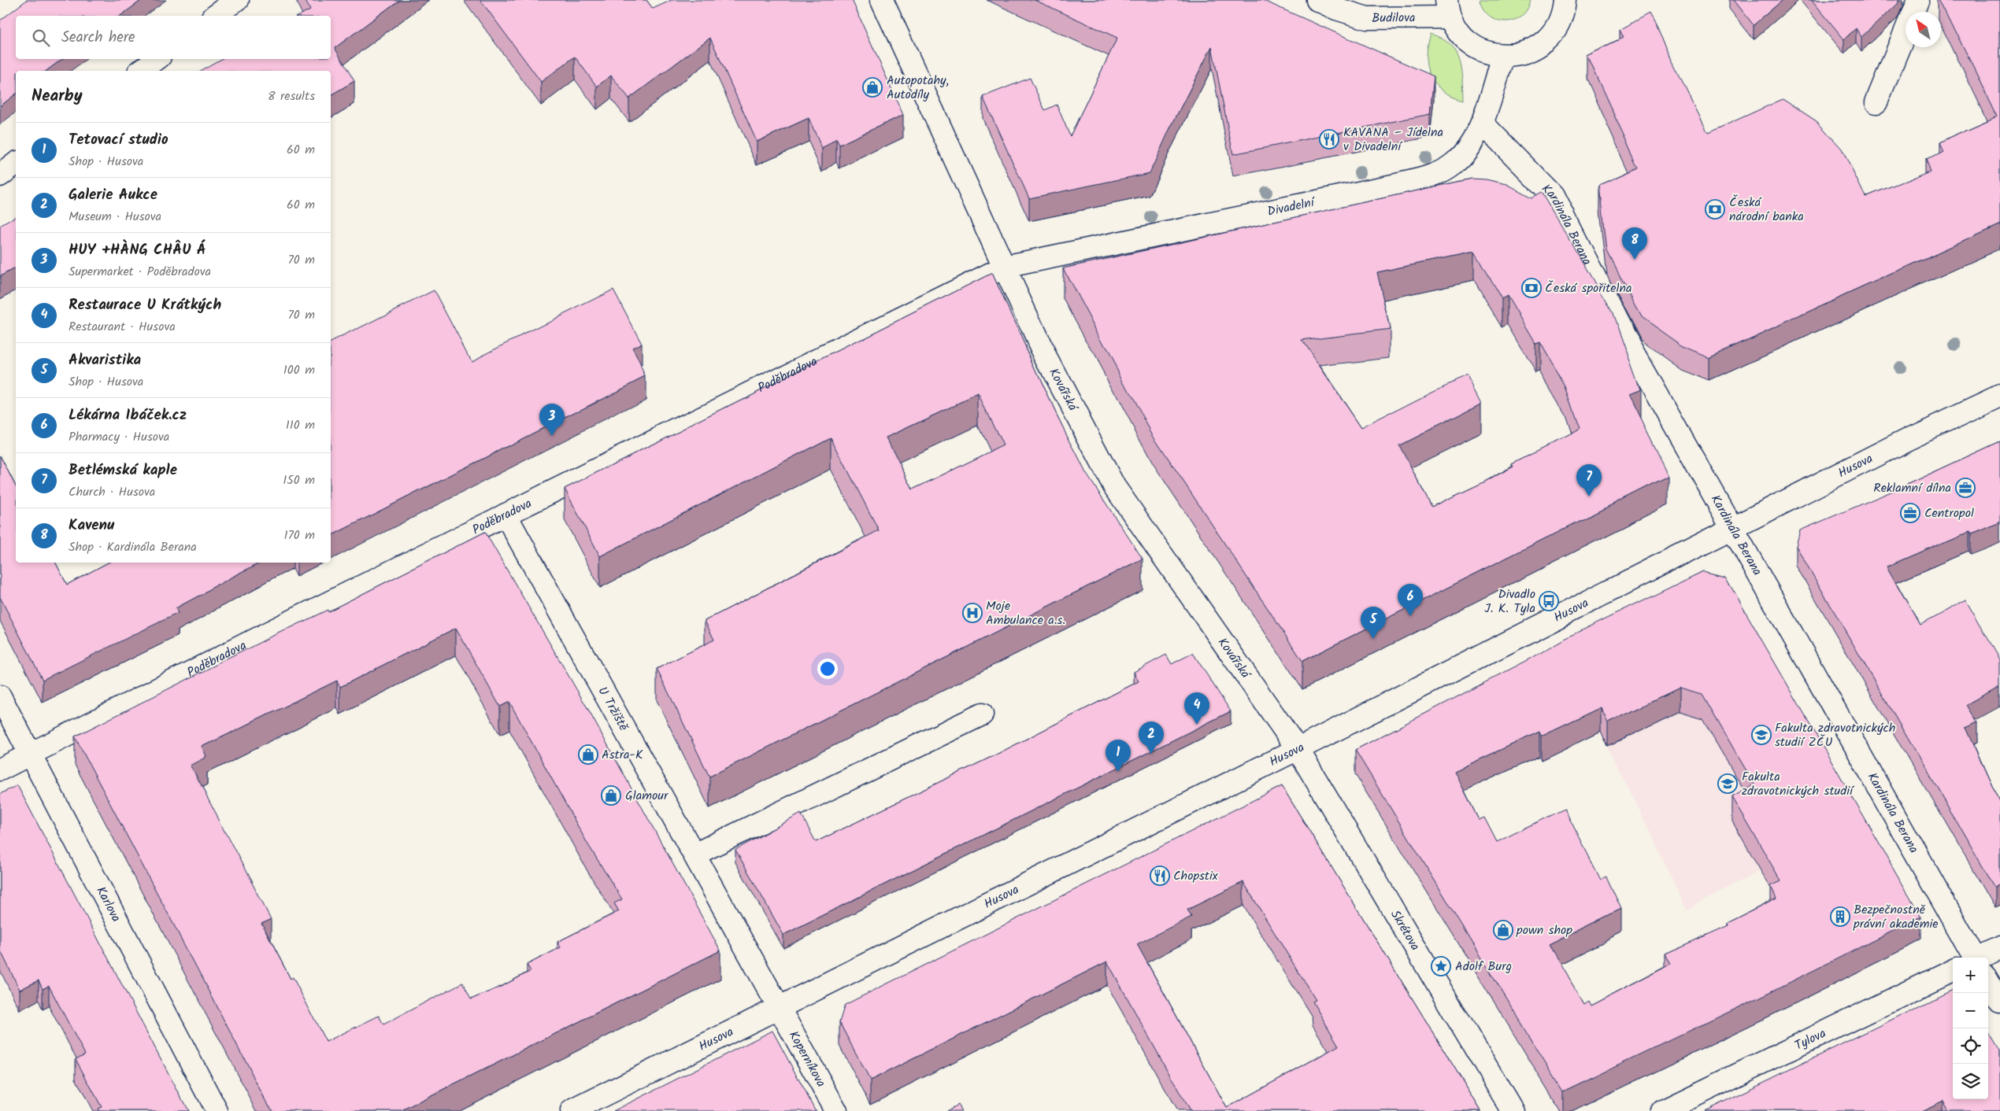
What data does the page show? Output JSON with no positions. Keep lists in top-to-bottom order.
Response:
{
  "streets": {
    "street": [
      "Budilova",
      "Divadelní",
      "Kardinála Berana",
      "Poděbradova",
      "Kovářská",
      "Husova",
      "U Tržiště",
      "Karlova",
      "Skrétova",
      "Tylova",
      "Koperníkova"
    ]
  },
  "crossings": [
    ["Divadelní", "Kardinála Berana"],
    ["Divadelní", "Poděbradova"],
    ["Divadelní", "Kovářská"],
    ["Kardinála Berana", "Husova"],
    ["Poděbradova", "Kovářská"],
    ["Poděbradova", "U Tržiště"],
    ["Poděbradova", "Karlova"],
    ["Kovářská", "Husova"],
    ["Kovářská", "Skrétova"],
    ["Husova", "U Tržiště"],
    ["Husova", "Skrétova"],
    ["Husova", "Koperníkova"],
    ["U Tržiště", "Koperníkova"]
  ],
  "places": {
    "shop": [
      "Autopotahy, Autodíly",
      "Astra-K",
      "Glamour",
      "pown shop"
    ],
    "restaurant": ["KAVANA – Jídelna v Divadelní", "Chopstix"],
    "bank": ["Česká národní banka", "Česká spořitelna"],
    "office": ["Reklamní dílna", "Centropol"],
    "bus stop": ["Divadlo J. K. Tyla"],
    "hospital": ["Moje Ambulance a.s."],
    "school or university": ["Fakulta zdravotnických studií ZČU", "Fakulta zdravotnických studií"],
    "building": ["Bezpečnostně právní akademie"],
    "place": ["Adolf Burg"]
  },
  "north": "top left",
  "page": {
    "search": "Search here",
    "heading": ["Nearby", "8 results"],
    "list": [
      {
        "mark": "1",
        "name": "Tetovací studio",
        "note": "Shop · Husova",
        "value": "60 m"
      },
      {
        "mark": "2",
        "name": "Galerie Aukce",
        "note": "Museum · Husova",
        "value": "60 m"
      },
      {
        "mark": "3",
        "name": "HUY +HÀNG CHÂU Á",
        "note": "Supermarket · Poděbradova",
        "value": "70 m"
      },
      {
        "mark": "4",
        "name": "Restaurace U Krátkých",
        "note": "Restaurant · Husova",
        "value": "70 m"
      },
      {
        "mark": "5",
        "name": "Akvaristika",
        "note": "Shop · Husova",
        "value": "100 m"
      },
      {
        "mark": "6",
        "name": "Lékárna Ibáček.cz",
        "note": "Pharmacy · Husova",
        "value": "110 m"
      },
      {
        "mark": "7",
        "name": "Betlémská kaple",
        "note": "Church · Husova",
        "value": "150 m"
      },
      {
        "mark": "8",
        "name": "Kavenu",
        "note": "Shop · Kardinála Berana",
        "value": "170 m"
      }
    ],
    "pins": [
      "8",
      "3",
      "7",
      "6",
      "5",
      "4",
      "2",
      "1"
    ],
    "map_buttons": ["+", "−"]
  }
}
